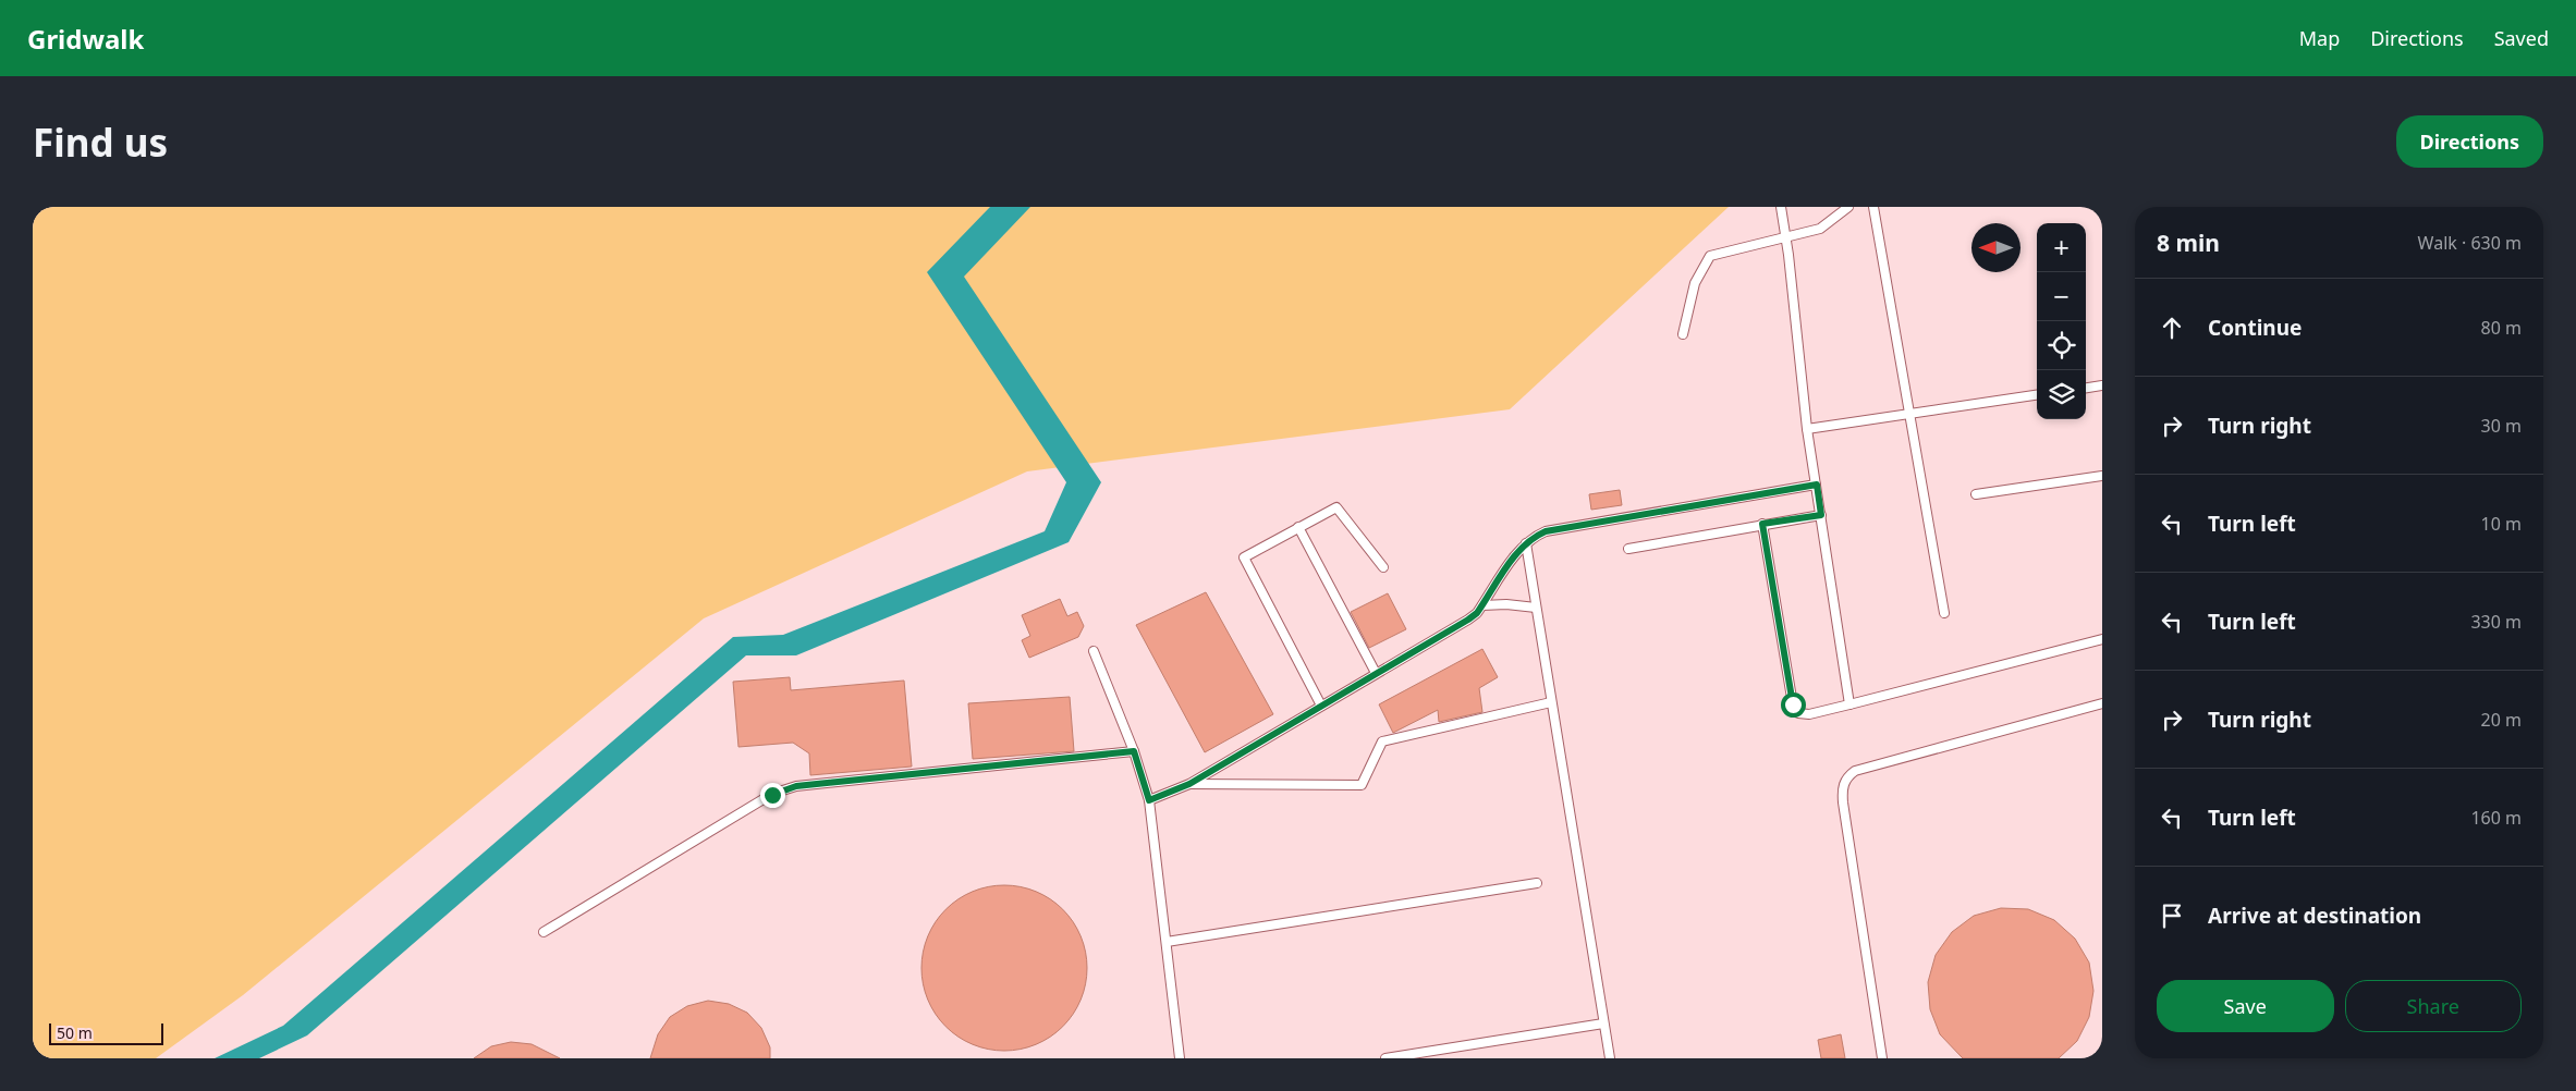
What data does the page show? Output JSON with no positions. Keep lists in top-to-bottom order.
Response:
{
  "scale_bar": "50 m",
  "north": "left",
  "page": {
    "header": "Gridwalk",
    "nav": ["Map", "Directions", "Saved"],
    "buttons": [
      "Directions",
      ["Save", "Share"]
    ],
    "title": "Find us",
    "heading": ["8 min", "Walk · 630 m"],
    "map_buttons": ["+", "−"],
    "list": [
      ["Continue", "80 m"],
      ["Turn right", "30 m"],
      ["Turn left", "10 m"],
      ["Turn left", "330 m"],
      ["Turn right", "20 m"],
      ["Turn left", "160 m"],
      "Arrive at destination"
    ],
    "scale": "50 m"
  }
}
